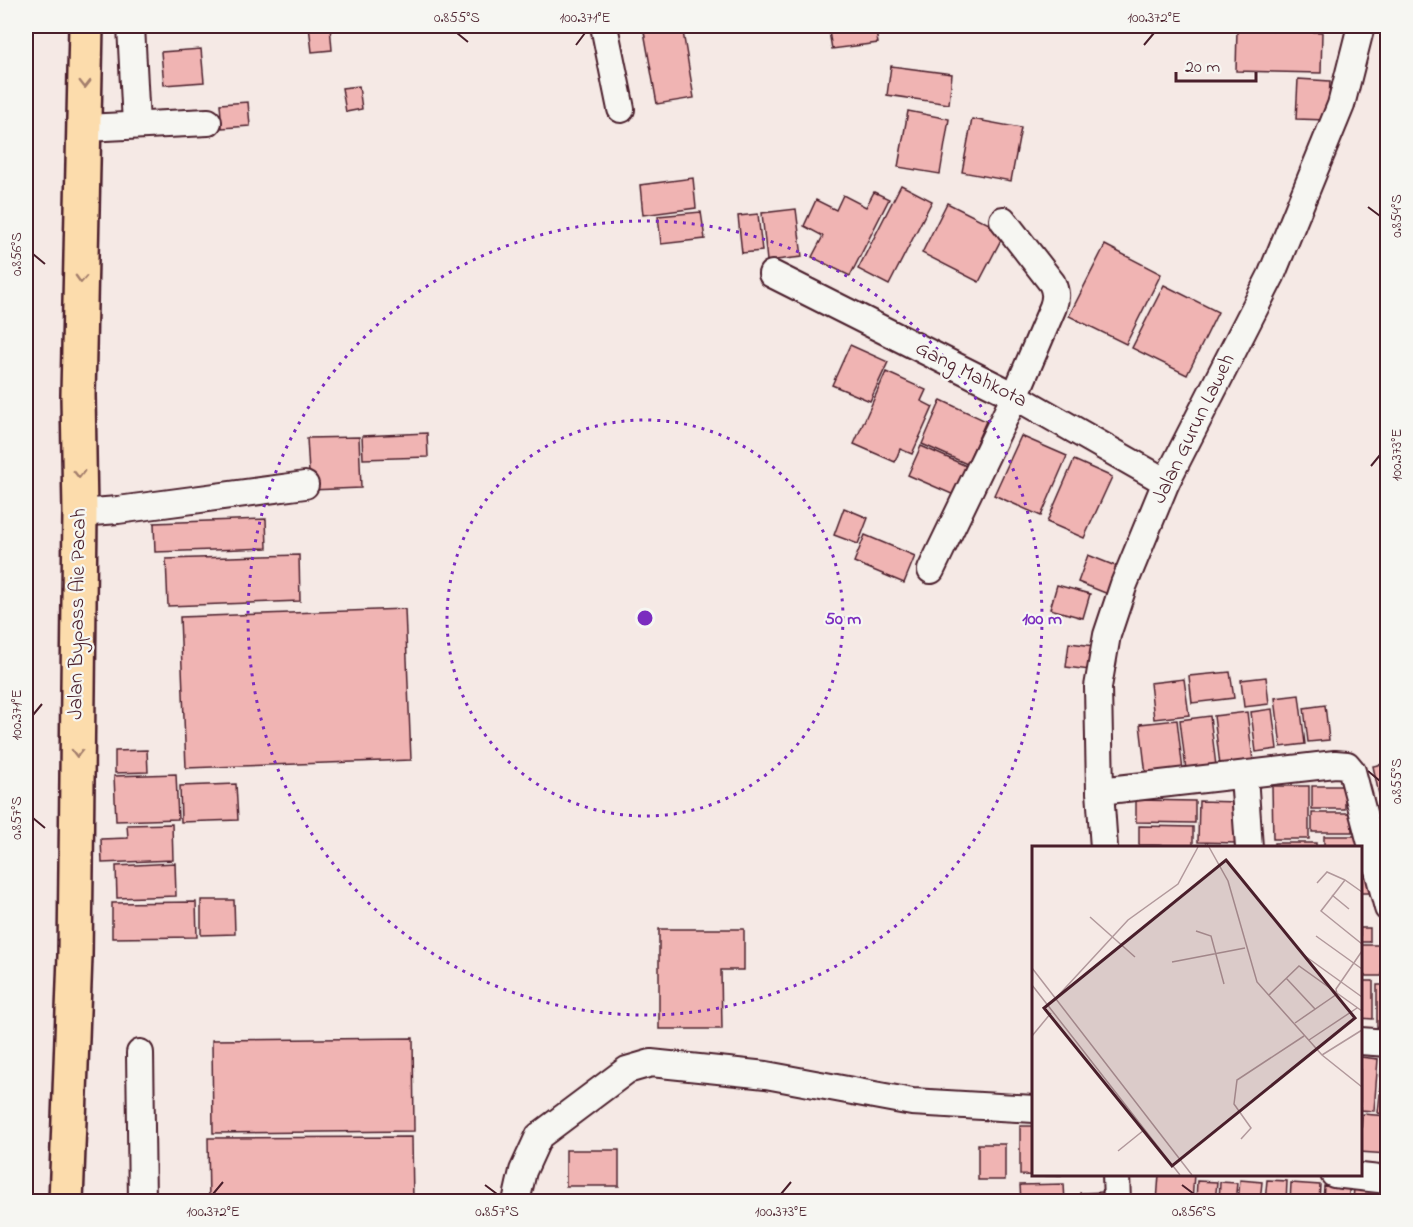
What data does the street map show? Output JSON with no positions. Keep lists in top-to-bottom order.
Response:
{
  "streets": {
    "highway": ["Jalan Bypass Aie Pacah"],
    "street": ["Gang Mahkota", "Jalan Gurun Laweh"]
  },
  "crossings": [
    ["Gang Mahkota", "Jalan Gurun Laweh"]
  ],
  "one_way": ["Jalan Bypass Aie Pacah"],
  "scale_bar": "20 m",
  "coordinates": [
    "0.855°S",
    "100.371°E",
    "100.372°E",
    "0.854°S",
    "0.856°S",
    "100.373°E",
    "0.857°S"
  ],
  "rings": ["50 m", "100 m"]
}
